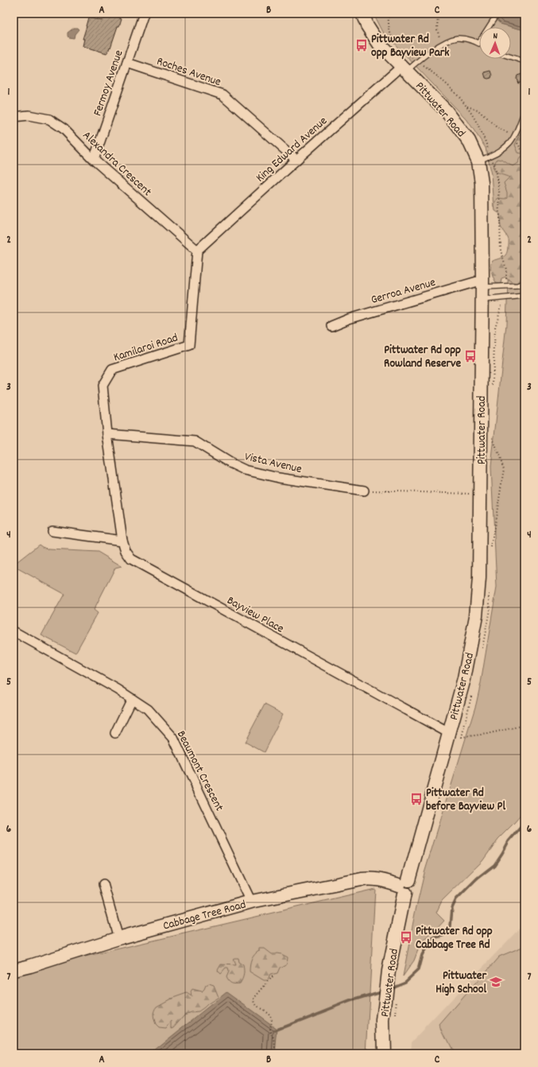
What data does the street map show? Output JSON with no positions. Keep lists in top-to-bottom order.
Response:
{
  "streets": {
    "main road": ["Pittwater Road", "Cabbage Tree Road"],
    "street": [
      "Roches Avenue",
      "Fermoy Avenue",
      "King Edward Avenue",
      "Alexandra Crescent",
      "Gerroa Avenue",
      "Kamilaroi Road",
      "Vista Avenue",
      "Bayview Place",
      "Beaumont Crescent"
    ]
  },
  "crossings": [
    ["Roches Avenue", "Fermoy Avenue"],
    ["Roches Avenue", "King Edward Avenue"],
    ["Fermoy Avenue", "Alexandra Crescent"],
    ["Pittwater Road", "King Edward Avenue"],
    ["Pittwater Road", "Gerroa Avenue"],
    ["Pittwater Road", "Bayview Place"],
    ["Pittwater Road", "Cabbage Tree Road"],
    ["King Edward Avenue", "Alexandra Crescent"],
    ["King Edward Avenue", "Kamilaroi Road"],
    ["Alexandra Crescent", "Kamilaroi Road"],
    ["Kamilaroi Road", "Vista Avenue"],
    ["Kamilaroi Road", "Bayview Place"],
    ["Beaumont Crescent", "Cabbage Tree Road"]
  ],
  "places": {
    "bus stop": [
      "Pittwater Rd opp Bayview Park",
      "Pittwater Rd opp Rowland Reserve",
      "Pittwater Rd before Bayview Pl",
      "Pittwater Rd opp Cabbage Tree Rd"
    ],
    "school or university": ["Pittwater High School"]
  },
  "north": "top",
  "grid": {
    "columns": ["A", "B", "C"],
    "rows": [
      "1",
      "2",
      "3",
      "4",
      "5",
      "6",
      "7"
    ]
  }
}
